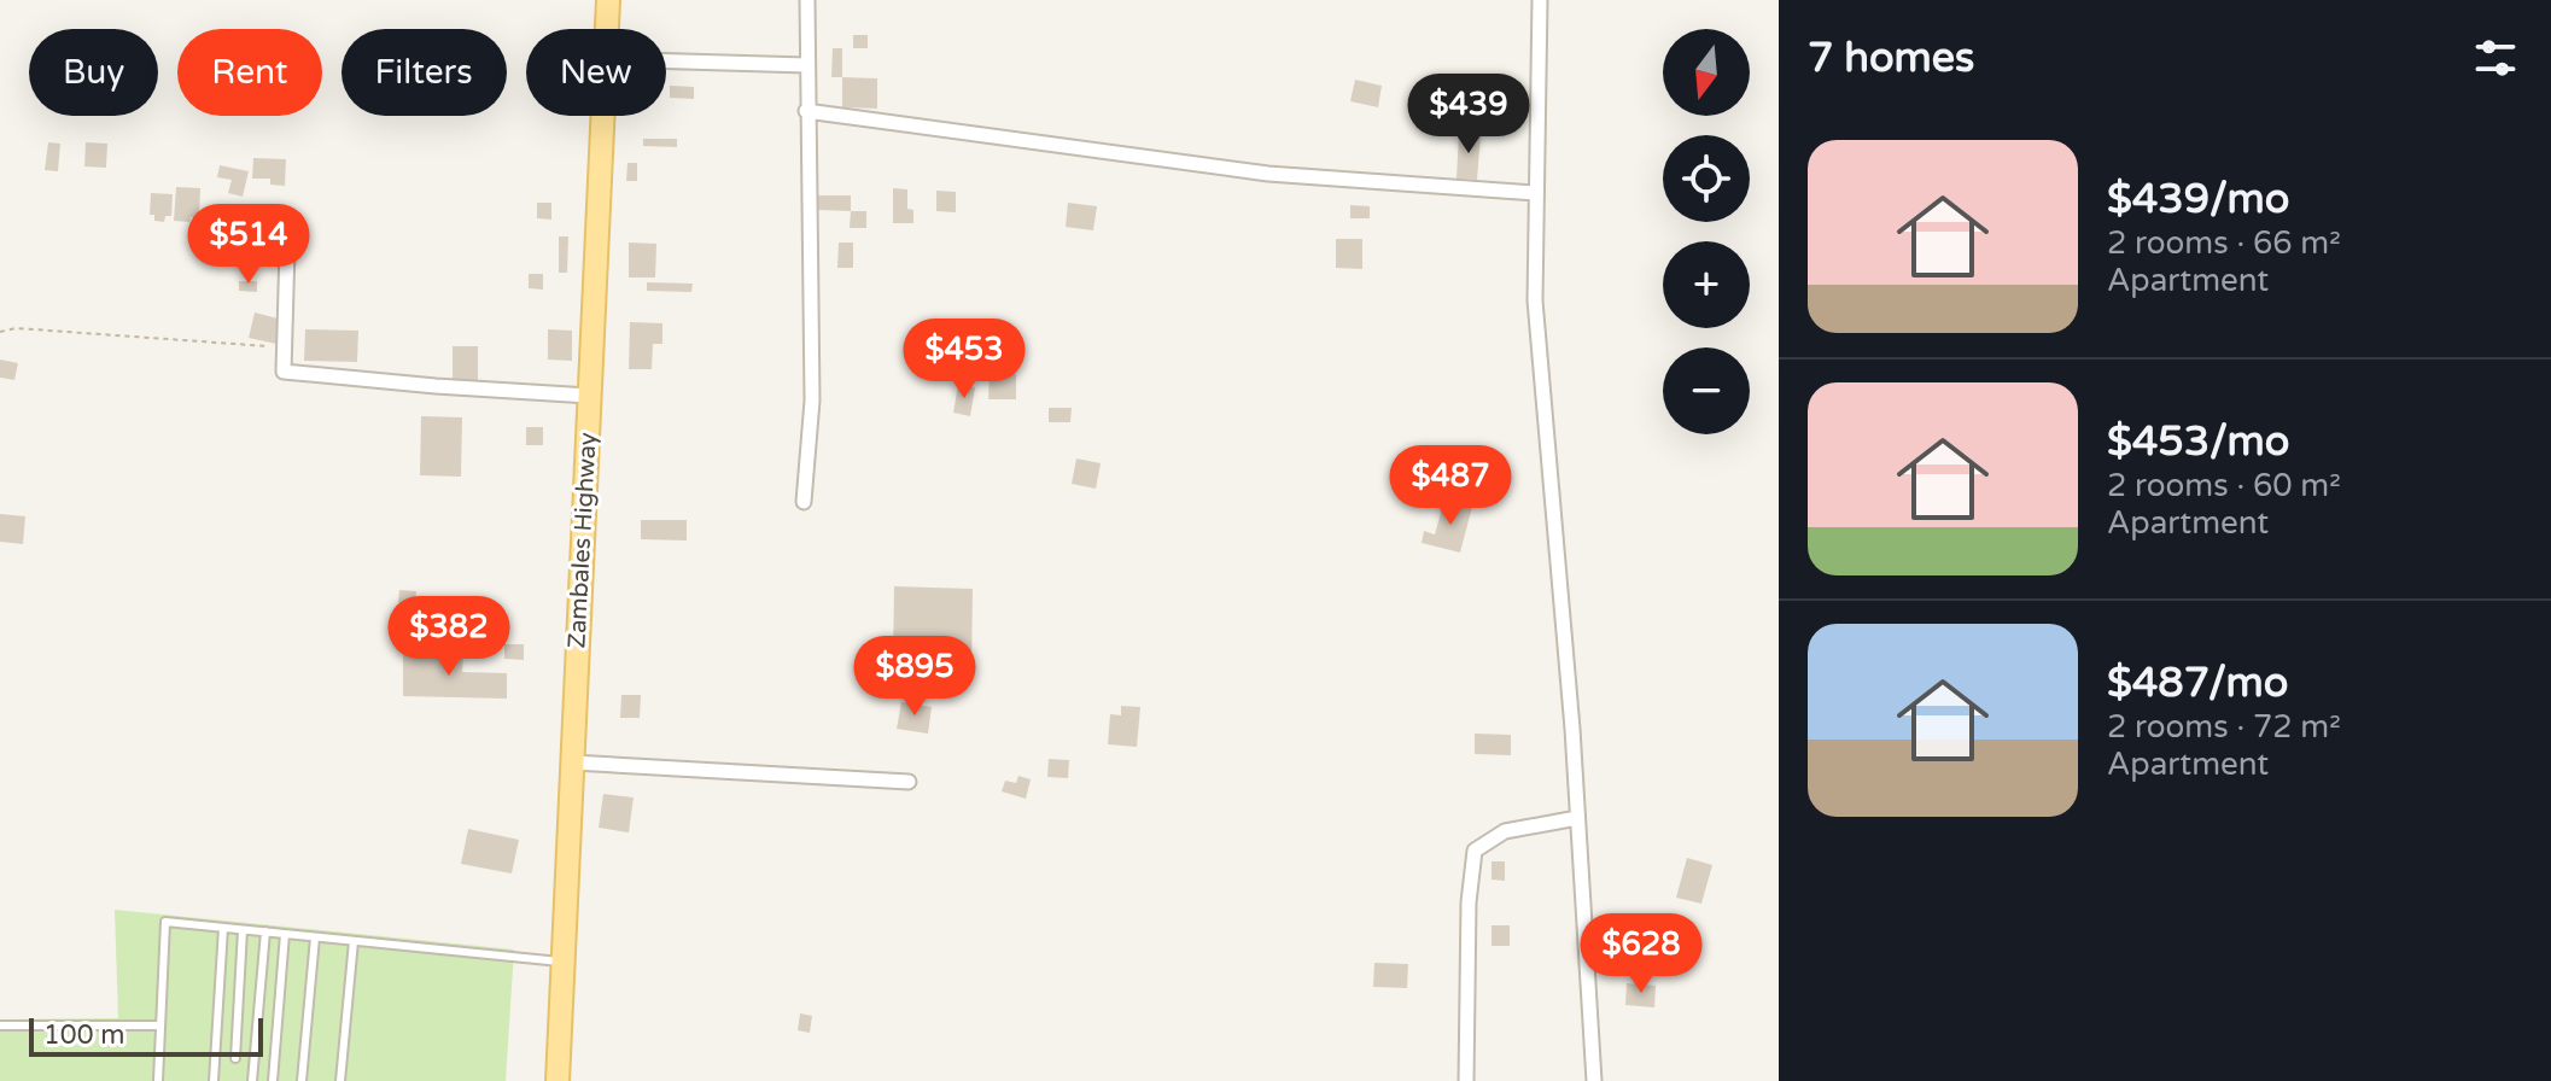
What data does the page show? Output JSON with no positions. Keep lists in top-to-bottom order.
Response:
{
  "streets": {
    "main road": ["Zambales Highway"]
  },
  "scale_bar": "100 m",
  "north": "bottom",
  "page": {
    "heading": "7 homes",
    "map_buttons": ["+", "−"],
    "chip": [
      "Buy",
      "Rent",
      "Filters",
      "New"
    ],
    "price": [
      "$439",
      "$514",
      "$453",
      "$487",
      "$382",
      "$895",
      "$628"
    ],
    "list": [
      {
        "name": "$439/mo",
        "note": "2 rooms · 66 m² · Apartment"
      },
      {
        "name": "$453/mo",
        "note": "2 rooms · 60 m² · Apartment"
      },
      {
        "name": "$487/mo",
        "note": "2 rooms · 72 m² · Apartment"
      }
    ],
    "scale": "100 m"
  }
}
